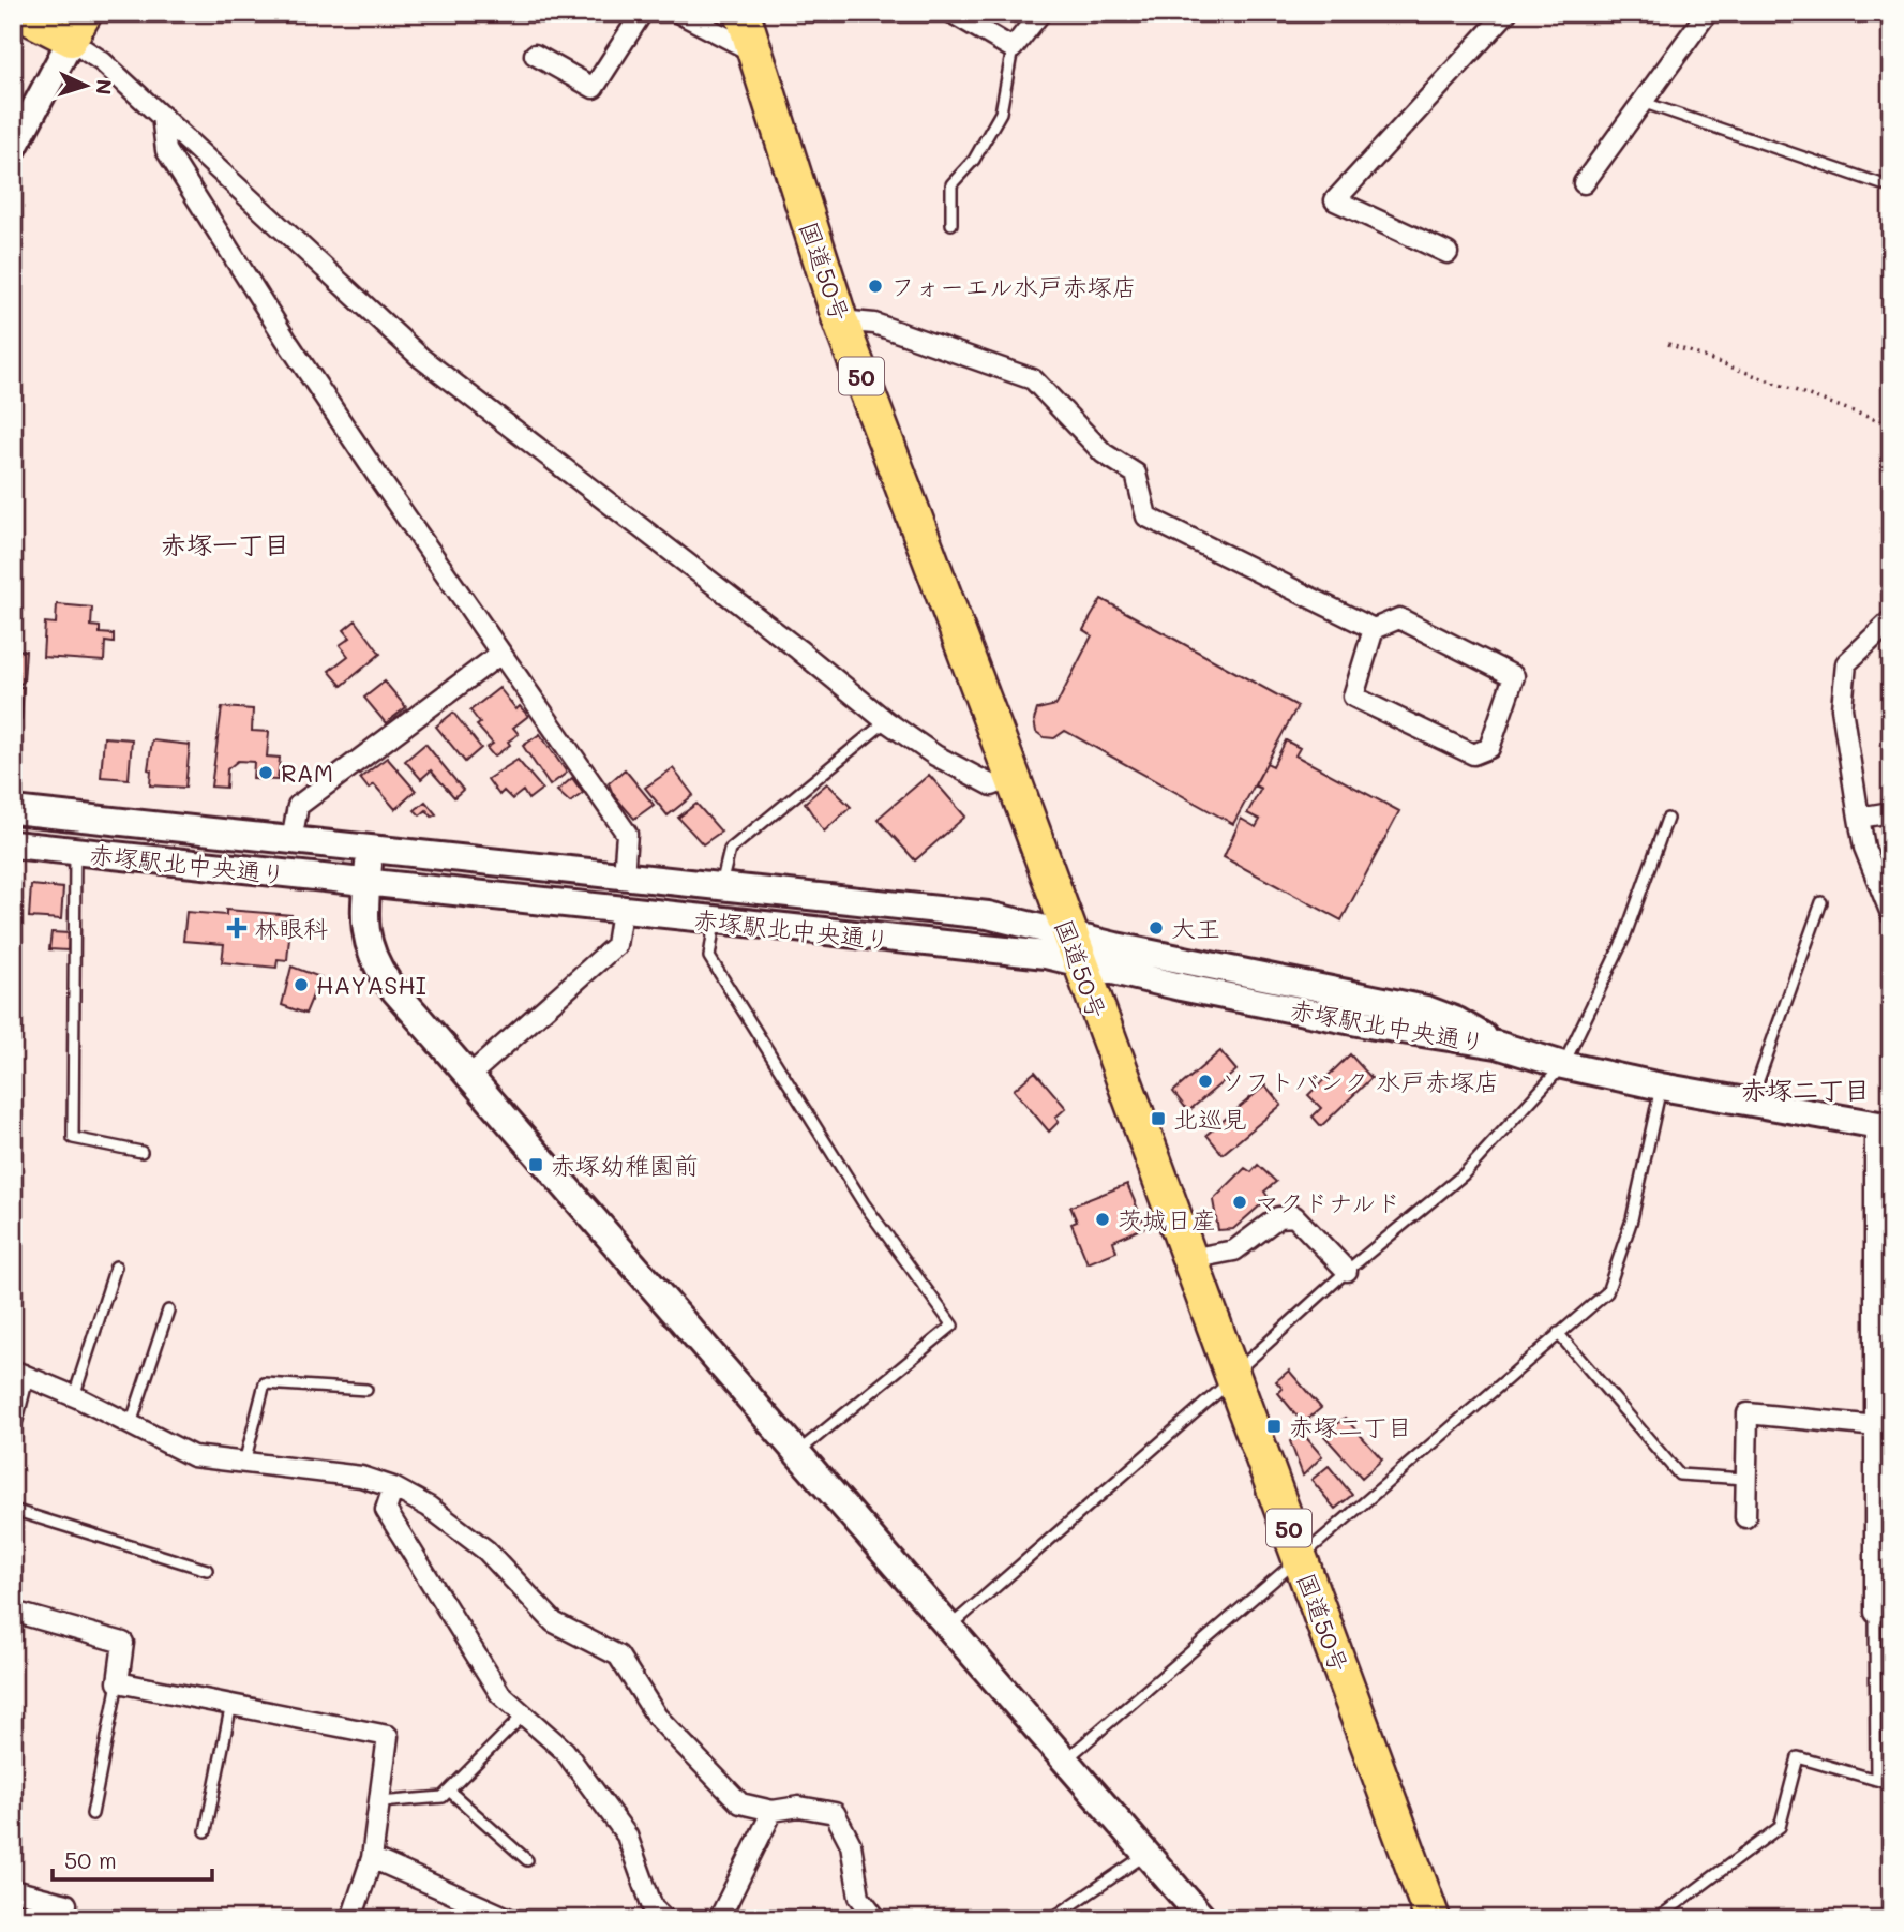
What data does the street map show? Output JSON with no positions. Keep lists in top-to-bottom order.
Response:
{
  "streets": {
    "highway": ["国道50号", "50"],
    "street": ["赤塚駅北中央通り"]
  },
  "crossings": [
    ["国道50号", "赤塚駅北中央通り"]
  ],
  "districts": ["赤塚一丁目", "赤塚二丁目"],
  "places": {
    "other": [
      "フォーエル水戸赤塚店",
      "RAM",
      "大王",
      "HAYASHI",
      "ソフトバンク 水戸赤塚店",
      "マクドナルド",
      "茨城日産"
    ],
    "health": ["林眼科"],
    "transit": ["北巡見", "赤塚幼稚園前", "赤塚二丁目"]
  },
  "scale_bar": "50 m",
  "north": "right"
}
